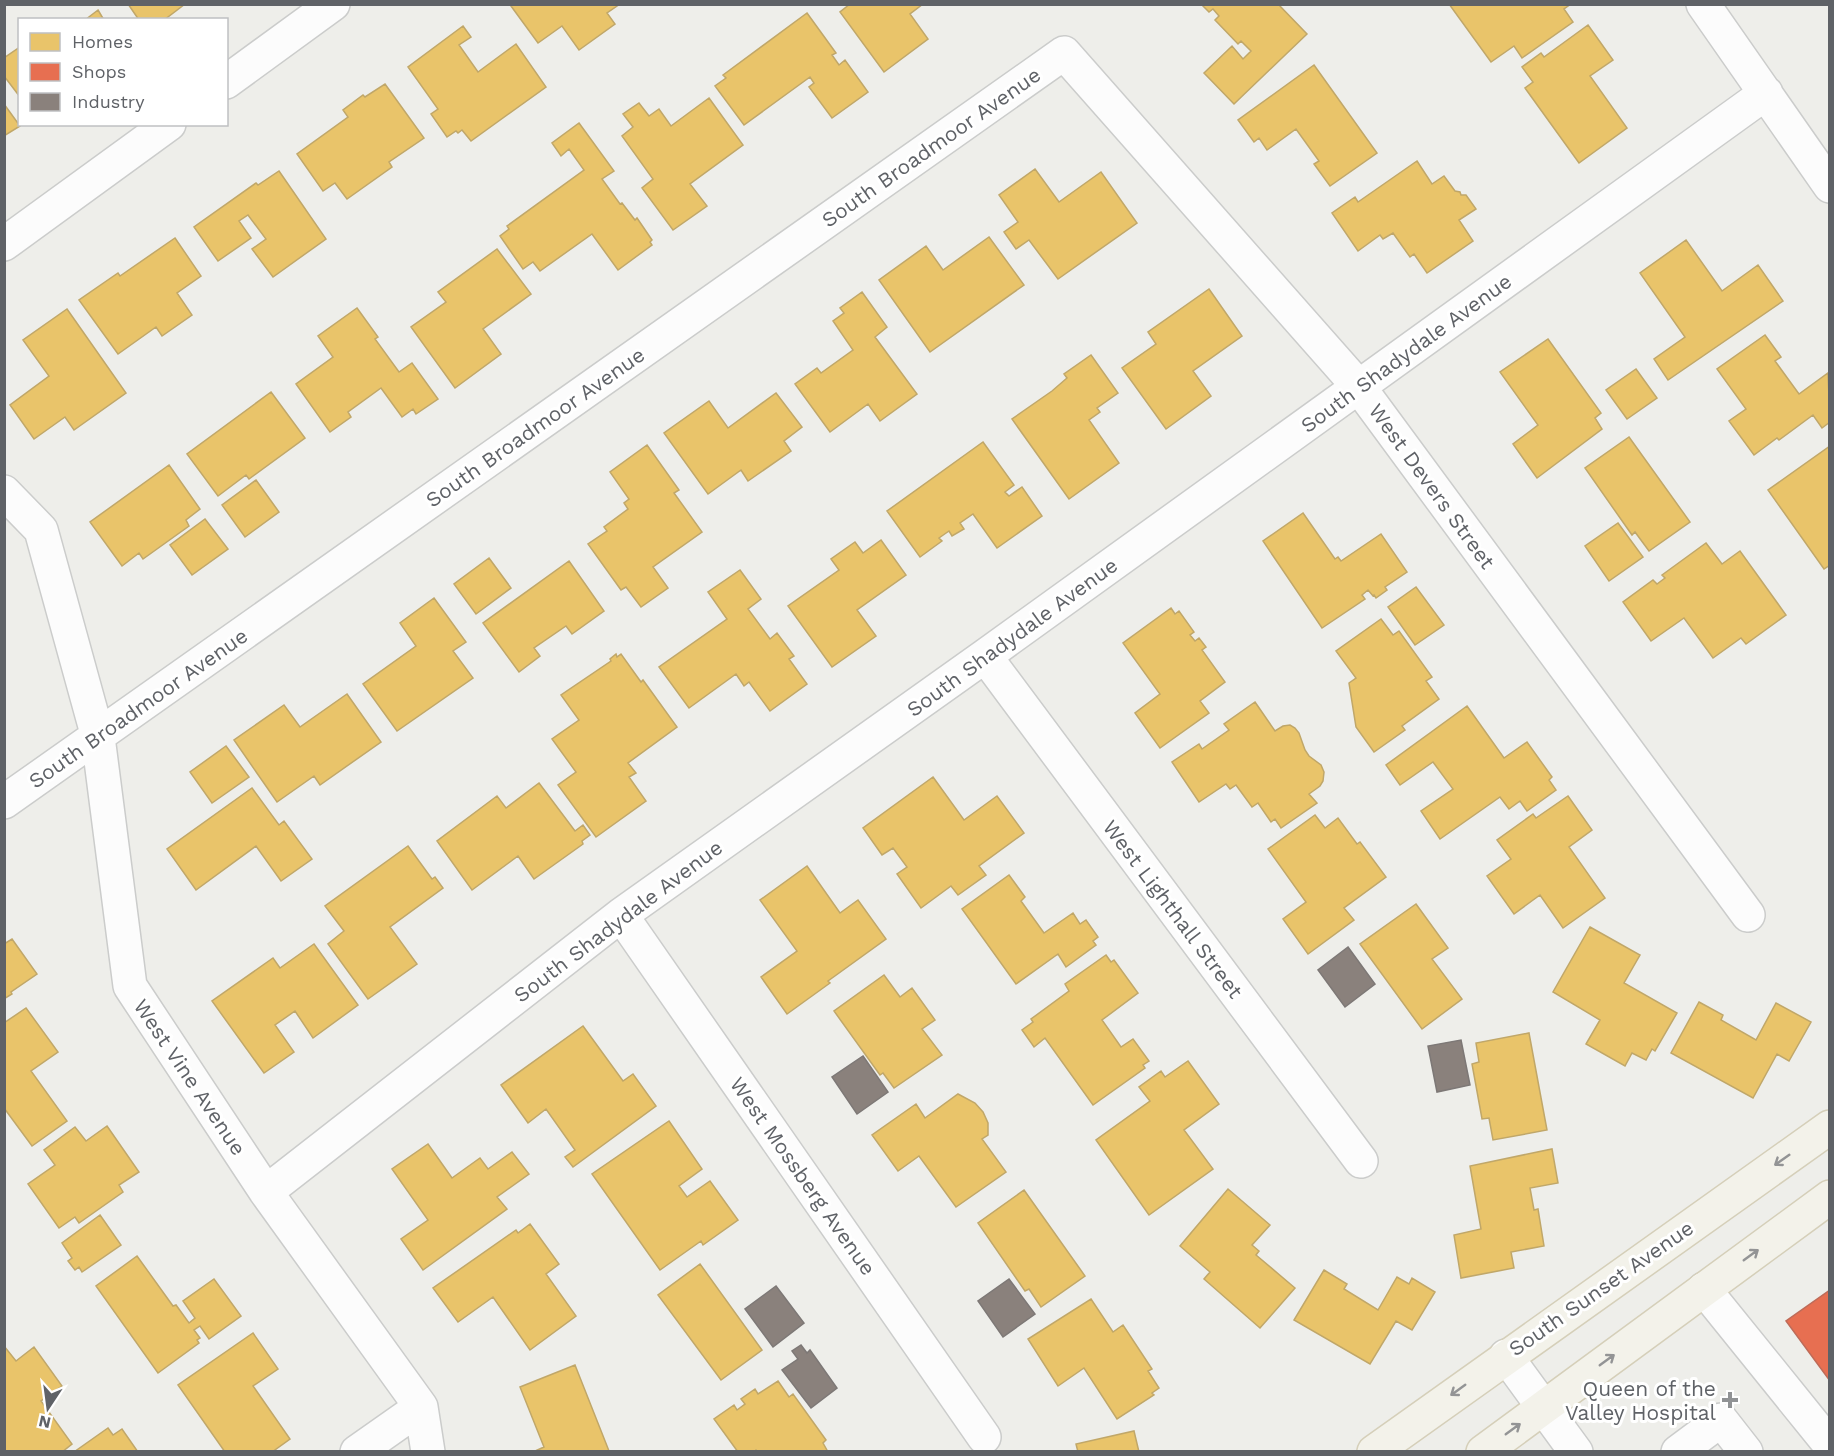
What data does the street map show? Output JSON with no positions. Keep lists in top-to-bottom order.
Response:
{
  "streets": {
    "main road": ["South Sunset Avenue"],
    "street": [
      "South Broadmoor Avenue",
      "South Shadydale Avenue",
      "West Devers Street",
      "West Lighthall Street",
      "West Vine Avenue",
      "West Mossberg Avenue"
    ]
  },
  "crossings": [
    ["South Broadmoor Avenue", "West Devers Street"],
    ["South Broadmoor Avenue", "West Vine Avenue"],
    ["South Shadydale Avenue", "West Devers Street"],
    ["South Shadydale Avenue", "West Lighthall Street"],
    ["South Shadydale Avenue", "West Vine Avenue"],
    ["South Shadydale Avenue", "West Mossberg Avenue"]
  ],
  "places": {
    "health": ["Queen of the Valley Hospital"]
  },
  "legend": ["Homes", "Shops", "Industry"],
  "north": "bottom"
}
